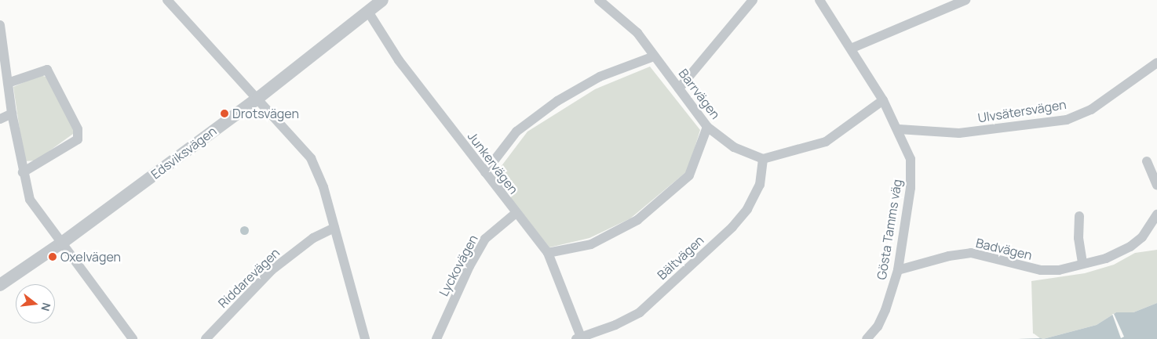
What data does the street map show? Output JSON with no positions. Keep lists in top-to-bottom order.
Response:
{
  "streets": {
    "street": [
      "Barrvägen",
      "Ulvsätersvägen",
      "Edsviksvägen",
      "Junkervägen",
      "Gösta Tamms väg",
      "Badvägen",
      "Bältvägen",
      "Lyckovägen",
      "Riddarevägen"
    ]
  },
  "crossings": [
    ["Barrvägen", "Bältvägen"],
    ["Ulvsätersvägen", "Gösta Tamms väg"],
    ["Edsviksvägen", "Junkervägen"],
    ["Junkervägen", "Bältvägen"],
    ["Junkervägen", "Lyckovägen"],
    ["Gösta Tamms väg", "Badvägen"]
  ],
  "places": ["Drotsvägen", "Oxelvägen"],
  "north": "right"
}
